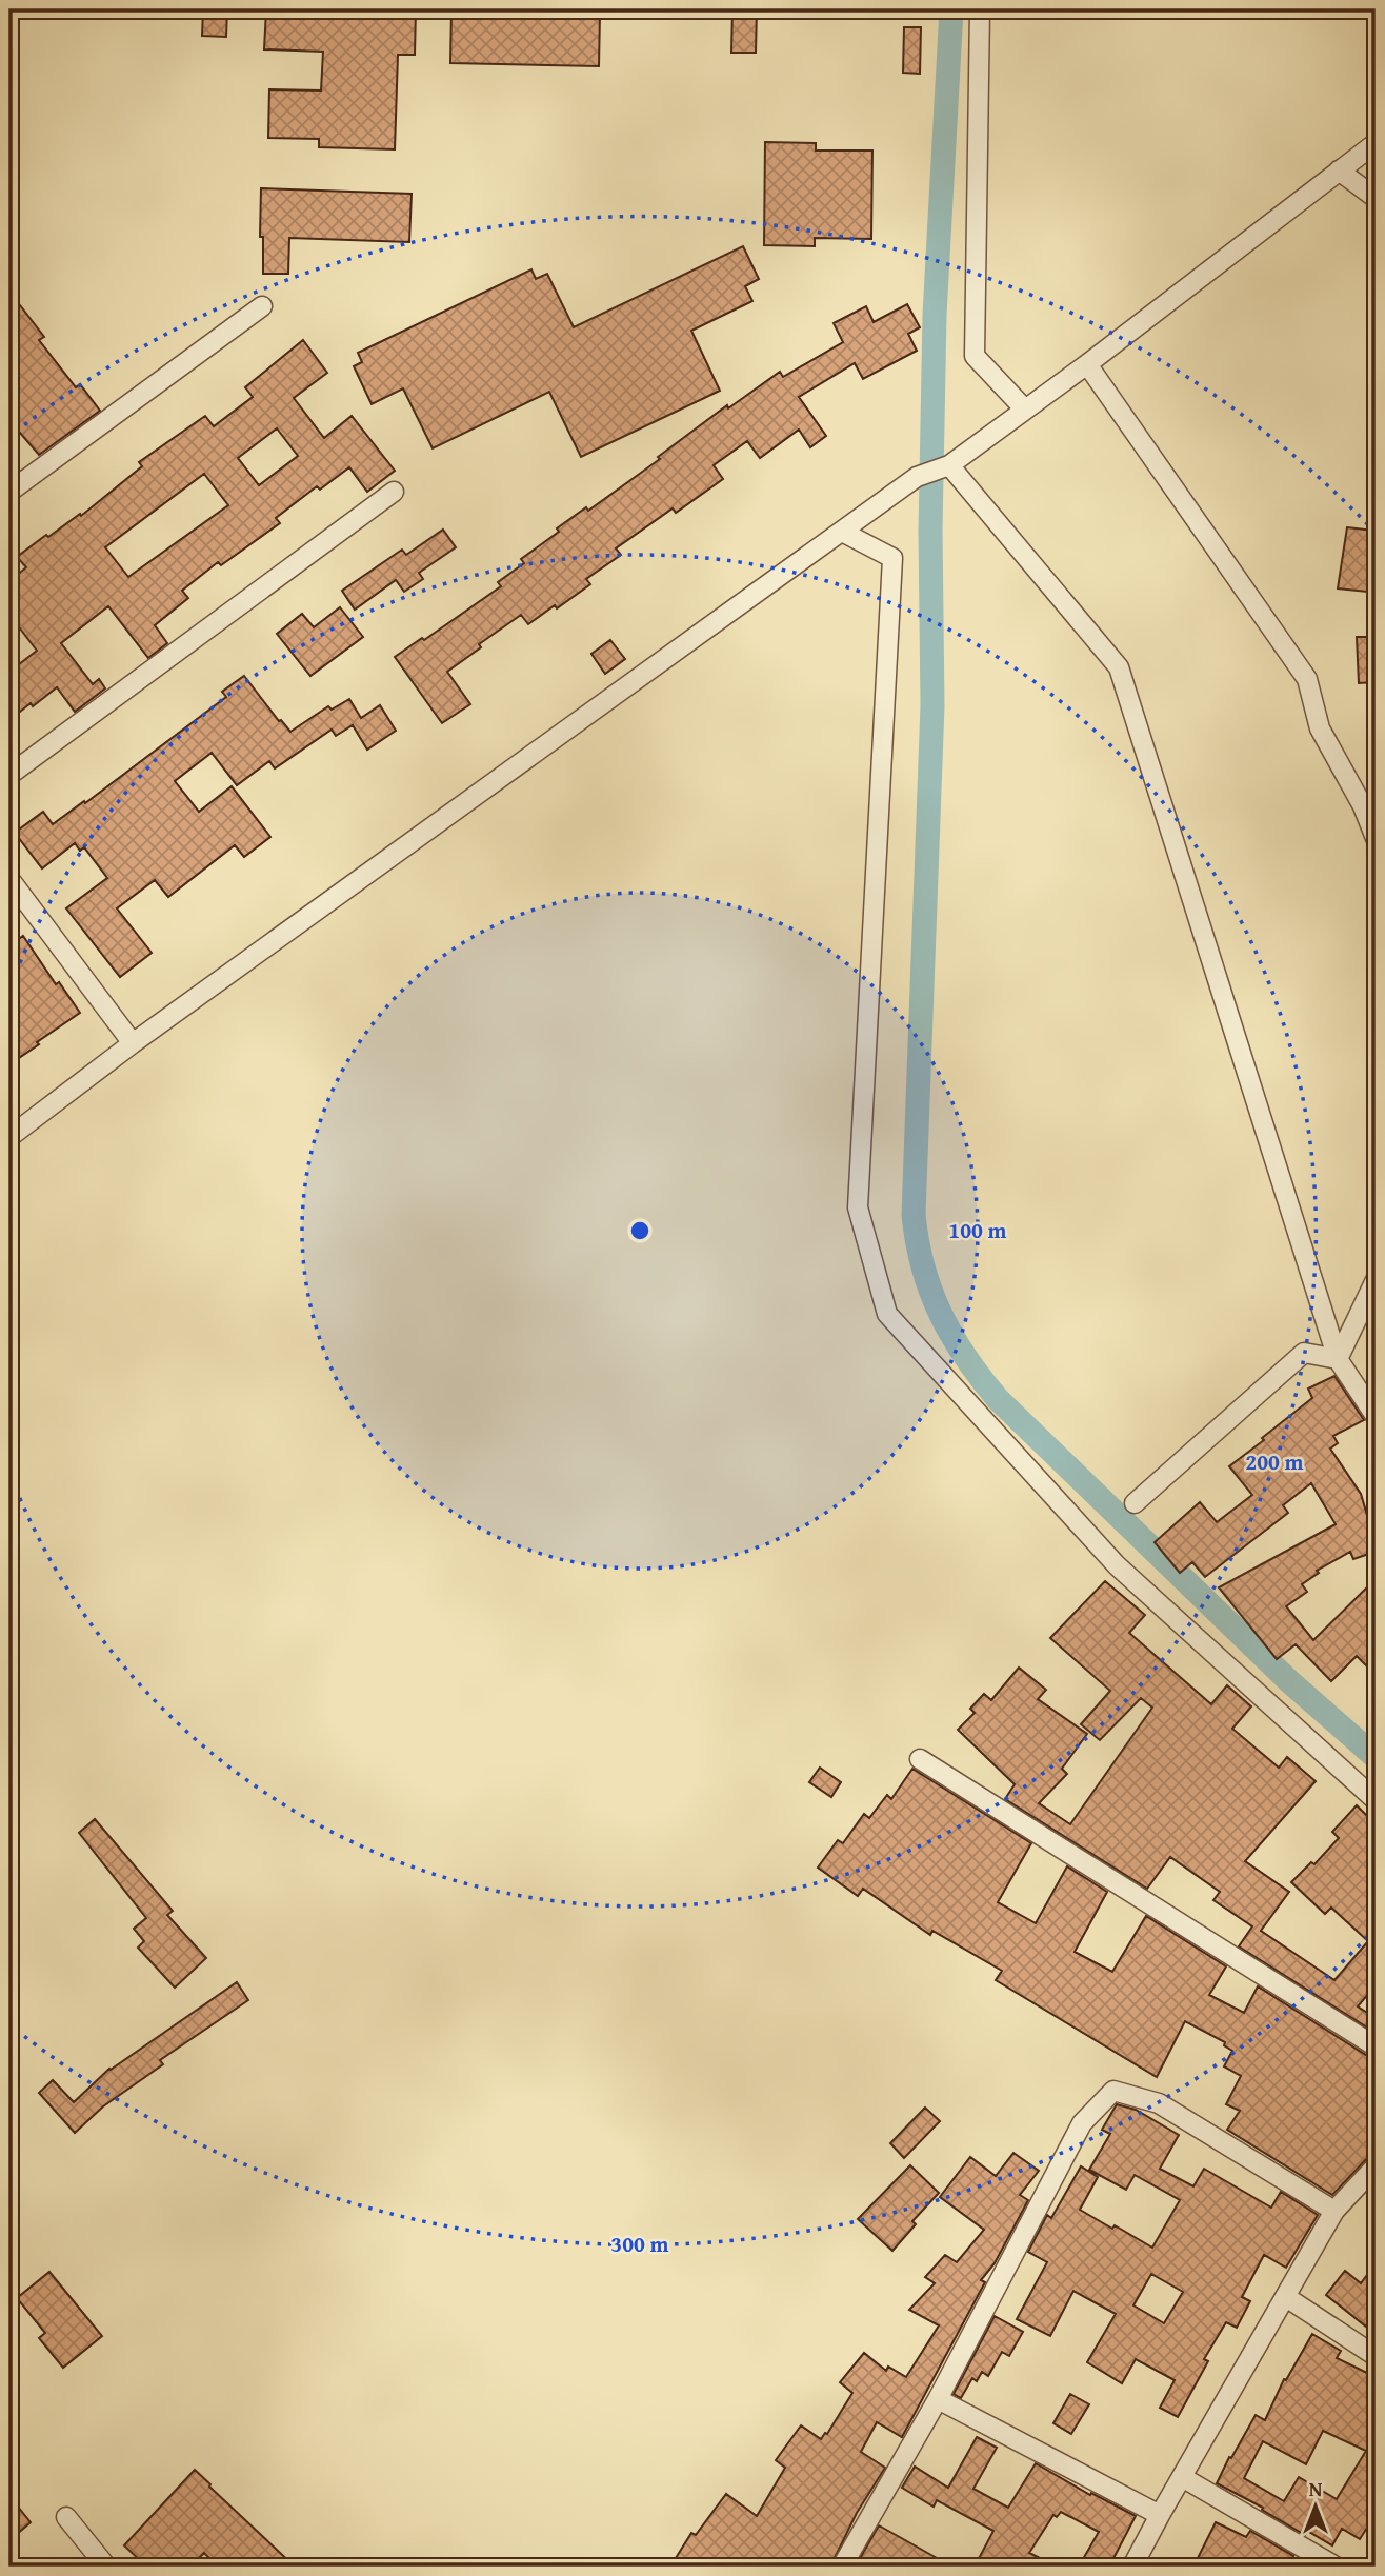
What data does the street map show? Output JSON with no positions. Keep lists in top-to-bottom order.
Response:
{
  "north": "top",
  "rings": ["100 m", "200 m", "300 m"]
}
